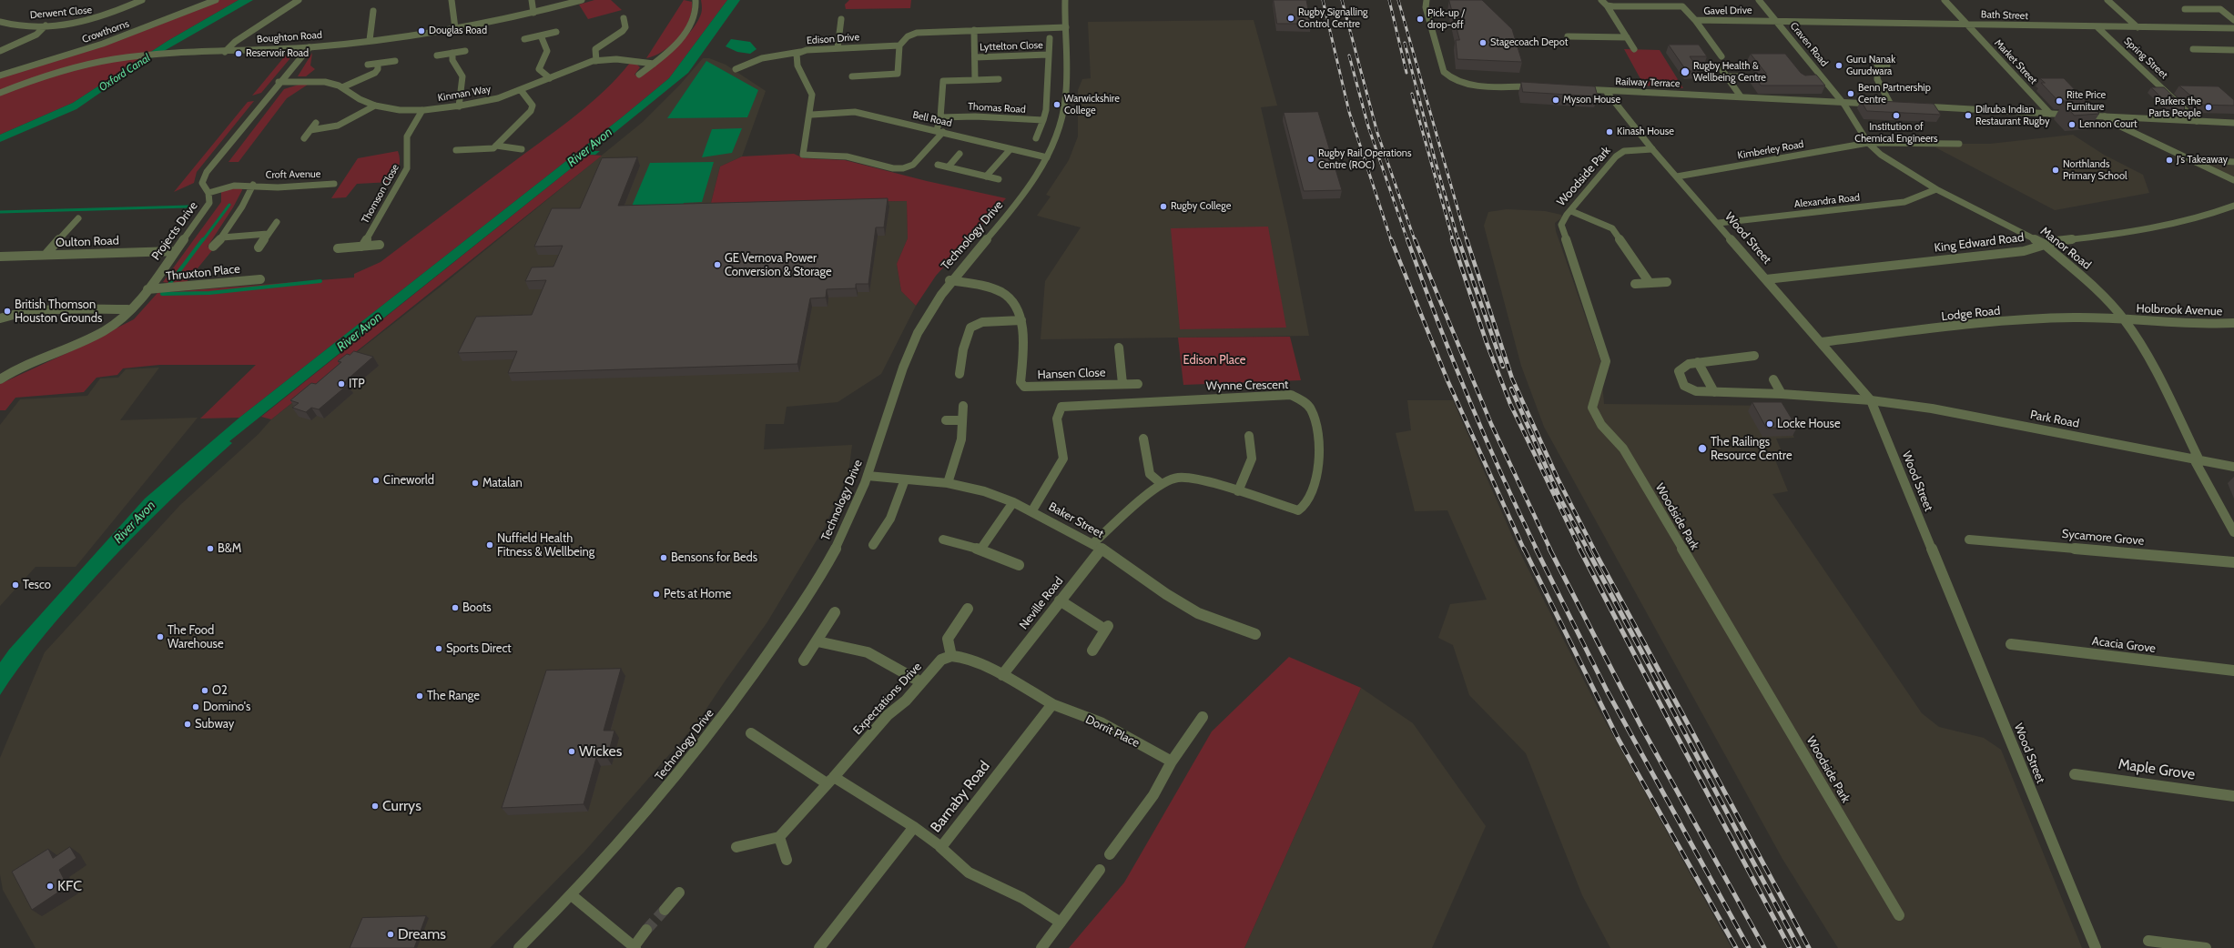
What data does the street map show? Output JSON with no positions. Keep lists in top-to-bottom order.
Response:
{
  "streets": {
    "street": [
      "Gavel Drive",
      "Derwent Close",
      "Bath Street",
      "Crowthorns",
      "Boughton Road",
      "Edison Drive",
      "Craven Road",
      "Lyttelton Close",
      "Spring Street",
      "Market Street",
      "Railway Terrace",
      "Kinman Way",
      "Thomas Road",
      "Bell Road",
      "Kimberley Road",
      "Croft Avenue",
      "Woodside Park",
      "Thomson Close",
      "Alexandra Road",
      "Projects Drive",
      "Technology Drive",
      "Wood Street",
      "Oulton Road",
      "King Edward Road",
      "Manor Road",
      "Thruxton Place",
      "Holbrook Avenue",
      "Lodge Road",
      "Hansen Close",
      "Wynne Crescent",
      "Park Road",
      "Baker Street",
      "Sycamore Grove",
      "Neville Road",
      "Acacia Grove",
      "Expectations Drive",
      "Dorrit Place",
      "Maple Grove",
      "Barnaby Road"
    ]
  },
  "crossings": [
    ["Gavel Drive", "Bath Street"],
    ["Gavel Drive", "Craven Road"],
    ["Bath Street", "Craven Road"],
    ["Bath Street", "Spring Street"],
    ["Bath Street", "Market Street"],
    ["Boughton Road", "Projects Drive"],
    ["Edison Drive", "Bell Road"],
    ["Craven Road", "Railway Terrace"],
    ["Craven Road", "Manor Road"],
    ["Lyttelton Close", "Thomas Road"],
    ["Railway Terrace", "Wood Street"],
    ["Railway Terrace", "Manor Road"],
    ["Kinman Way", "Thomson Close"],
    ["Kinman Way", "Projects Drive"],
    ["Bell Road", "Technology Drive"],
    ["Kimberley Road", "Wood Street"],
    ["Kimberley Road", "Manor Road"],
    ["Croft Avenue", "Projects Drive"],
    ["Woodside Park", "Wood Street"],
    ["Alexandra Road", "Wood Street"],
    ["Alexandra Road", "Manor Road"],
    ["Projects Drive", "Oulton Road"],
    ["Projects Drive", "Thruxton Place"],
    ["Technology Drive", "Hansen Close"],
    ["Technology Drive", "Baker Street"],
    ["Wood Street", "King Edward Road"],
    ["Wood Street", "Lodge Road"],
    ["Wood Street", "Park Road"],
    ["King Edward Road", "Manor Road"],
    ["Manor Road", "Holbrook Avenue"],
    ["Manor Road", "Lodge Road"],
    ["Manor Road", "Park Road"],
    ["Holbrook Avenue", "Lodge Road"],
    ["Wynne Crescent", "Baker Street"],
    ["Baker Street", "Neville Road"],
    ["Dorrit Place", "Barnaby Road"]
  ],
  "water": ["Oxford Canal", "River Avon"],
  "parks": ["Edison Place"],
  "places": [
    "Rugby Signalling Control Centre",
    "Pick-up / drop-off",
    "Douglas Road",
    "Stagecoach Depot",
    "Reservoir Road",
    "Guru Nanak Gurudwara",
    "Rugby Health & Wellbeing Centre",
    "Benn Partnership Centre",
    "Myson House",
    "Rite Price Furniture",
    "Warwickshire College",
    "Parkers the Parts People",
    "Institution of Chemical Engineers",
    "Dilruba Indian Restaurant Rugby",
    "Lennon Court",
    "Kinash House",
    "Rugby Rail Operations Centre (ROC)",
    "J's Takeaway",
    "Northlands Primary School",
    "Rugby College",
    "GE Vernova Power Conversion & Storage",
    "British Thomson Houston Grounds",
    "ITP",
    "Locke House",
    "The Railings Resource Centre",
    "Cineworld",
    "Matalan",
    "Nuffield Health Fitness & Wellbeing",
    "B&M",
    "Bensons for Beds",
    "Tesco",
    "Pets at Home",
    "Boots",
    "The Food Warehouse",
    "Sports Direct",
    "O2",
    "The Range",
    "Domino's",
    "Subway",
    "Wickes",
    "Currys",
    "KFC",
    "Dreams"
  ]
}
